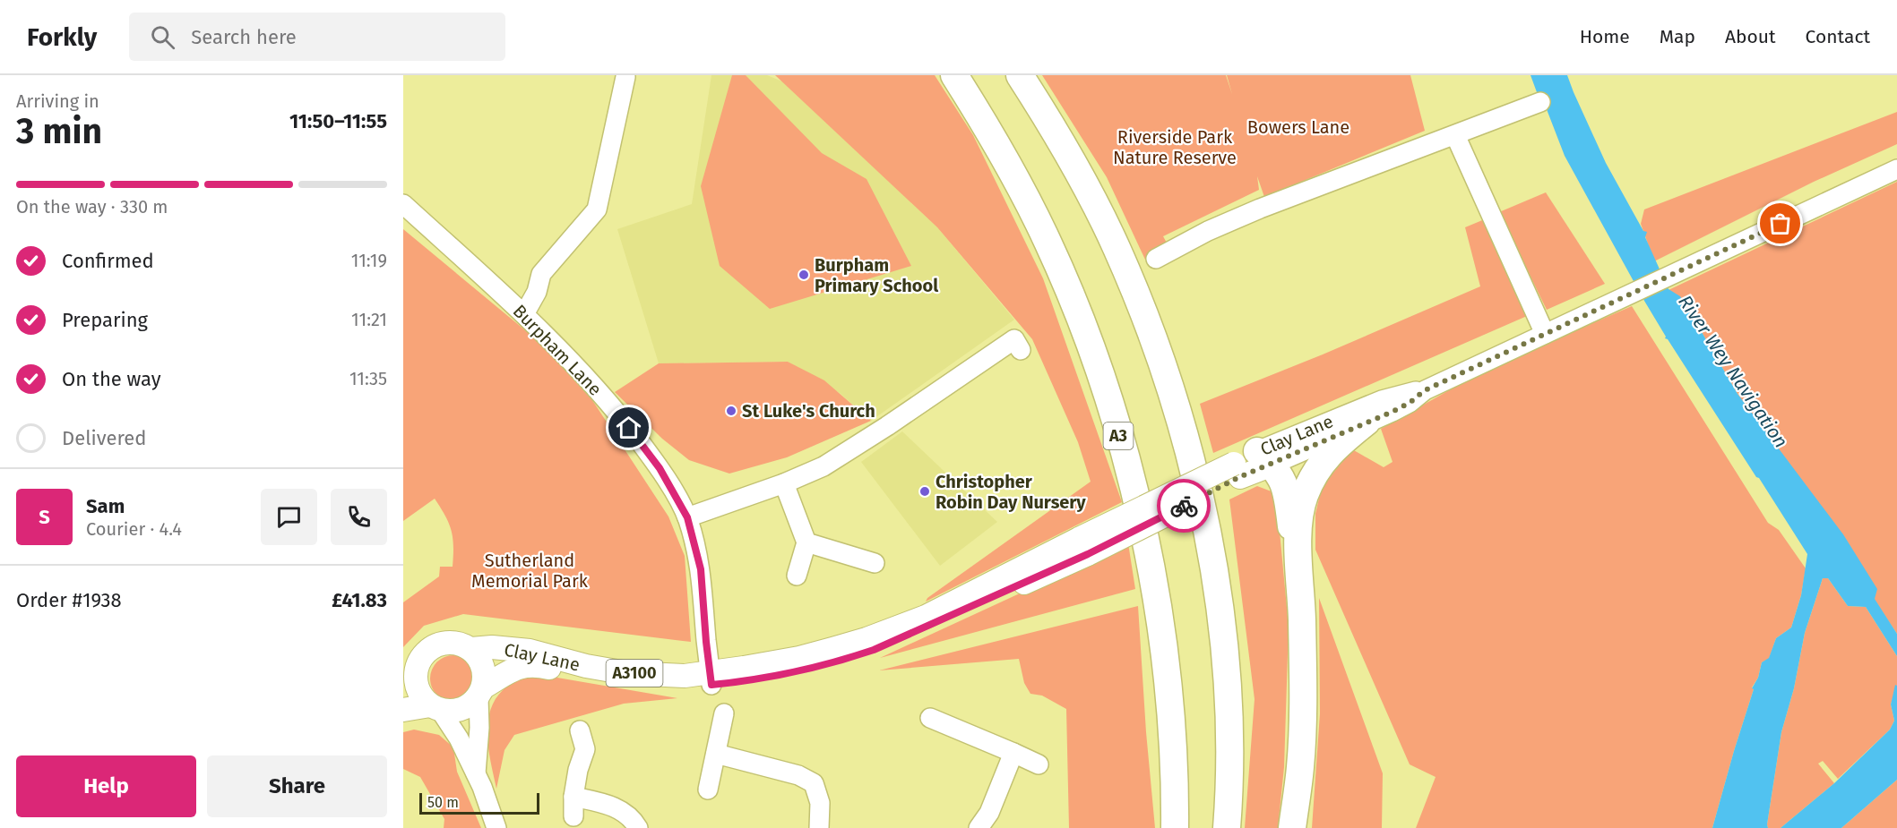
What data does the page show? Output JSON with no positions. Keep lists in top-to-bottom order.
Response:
{
  "streets": {
    "highway": ["A3"],
    "main road": ["Clay Lane", "A3100"],
    "street": ["Burpham Lane"]
  },
  "crossings": [
    ["Burpham Lane", "Clay Lane"]
  ],
  "water": ["River Wey Navigation"],
  "parks": ["Bowers Lane", "Riverside Park Nature Reserve", "Sutherland Memorial Park"],
  "places": ["Burpham Primary School", "St Luke's Church", "Christopher Robin Day Nursery"],
  "scale_bar": "50 m",
  "page": {
    "header": "Forkly",
    "search": "Search here",
    "nav": [
      "Home",
      "Map",
      "About",
      "Contact"
    ],
    "heading": ["3 min", "Arriving in", "11:50–11:55"],
    "panel": [
      "Sam",
      "Courier · 4.4",
      "Order #1938",
      "£41.83"
    ],
    "bar": "On the way · 330 m",
    "list": [
      ["Confirmed", "11:19"],
      ["Preparing", "11:21"],
      ["On the way", "11:35"],
      "Delivered"
    ],
    "round": "S",
    "buttons": ["Help", "Share"],
    "scale": "50 m"
  }
}
